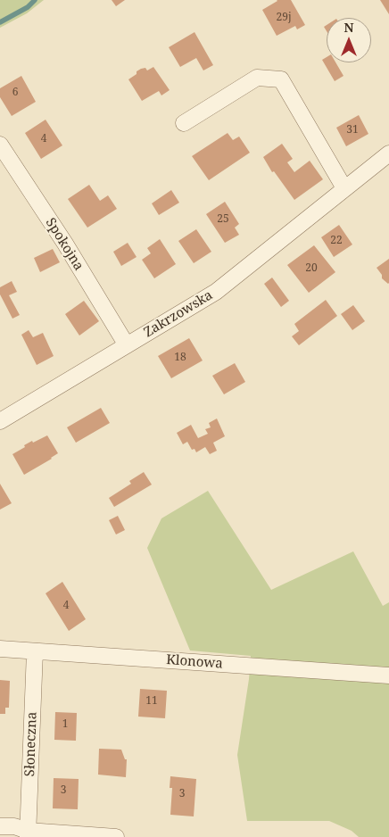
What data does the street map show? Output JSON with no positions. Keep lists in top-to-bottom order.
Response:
{
  "streets": {
    "street": [
      "Spokojna",
      "Zakrzowska",
      "Klonowa",
      "Słoneczna"
    ]
  },
  "crossings": [
    ["Spokojna", "Zakrzowska"],
    ["Klonowa", "Słoneczna"]
  ],
  "house_numbers": [
    "29j",
    "6",
    "31",
    "4",
    "25",
    "22",
    "20",
    "18",
    "4",
    "11",
    "1",
    "3",
    "3"
  ],
  "north": "top"
}
